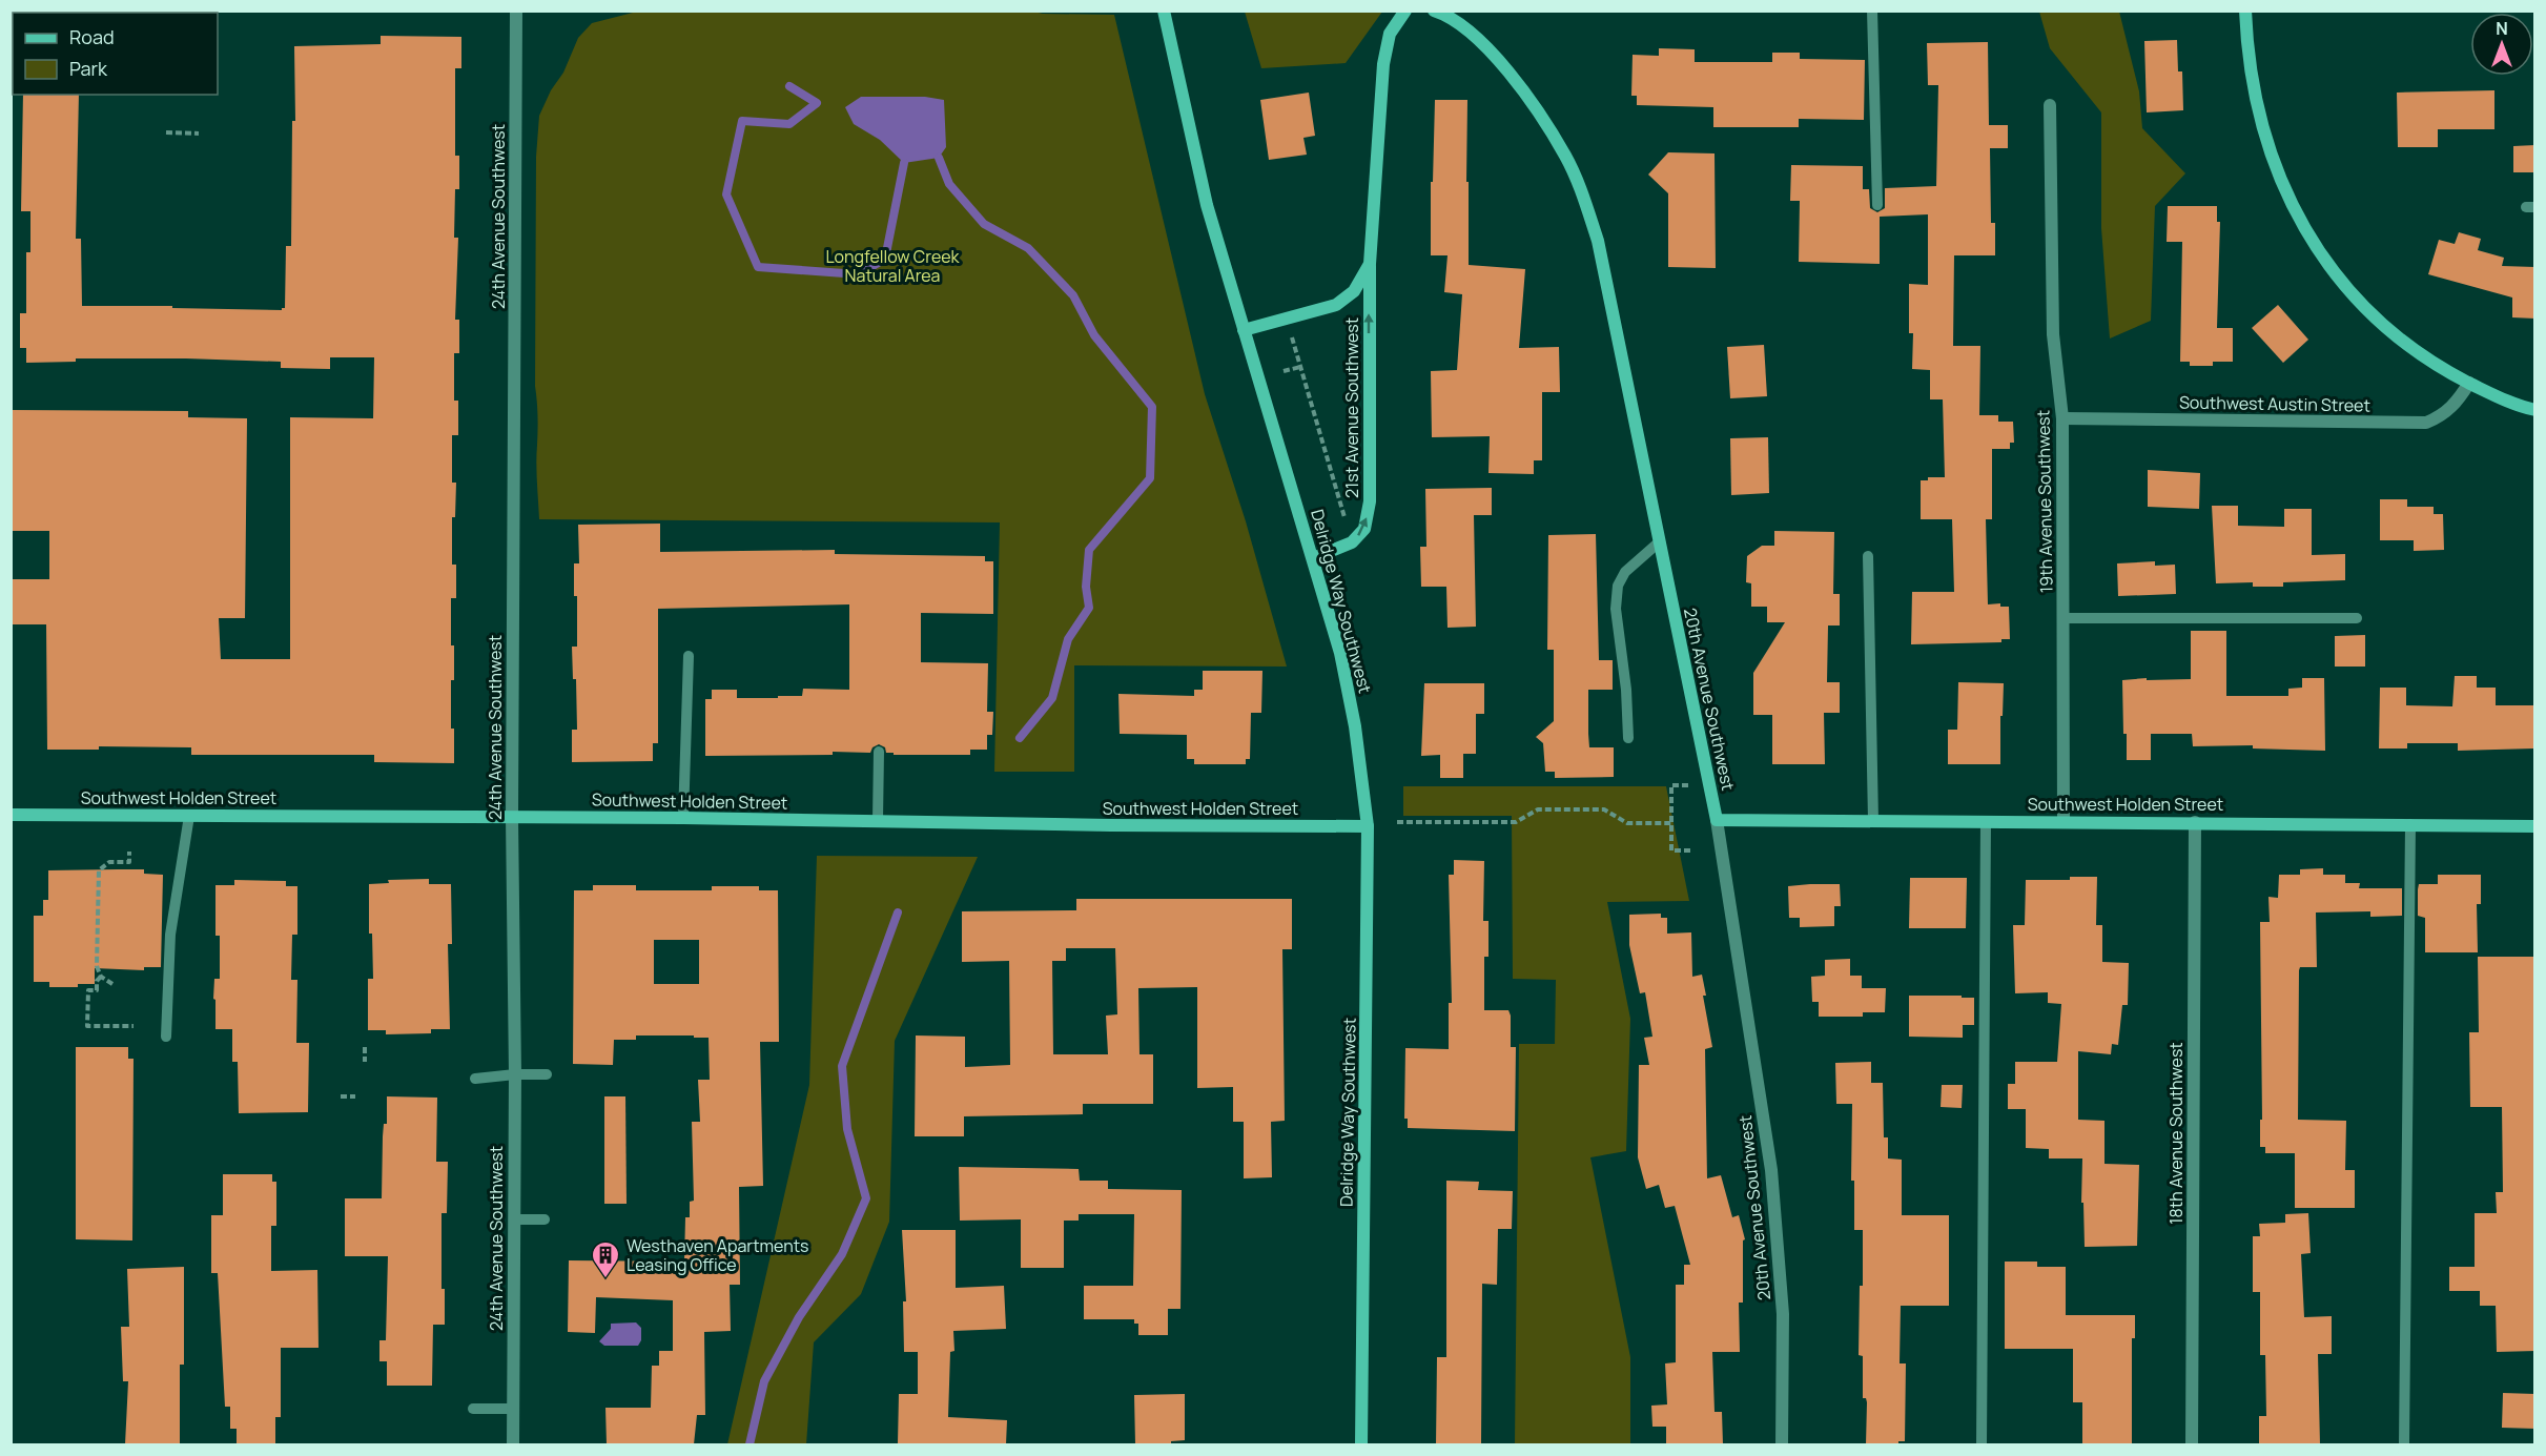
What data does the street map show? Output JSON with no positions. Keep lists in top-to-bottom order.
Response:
{
  "streets": {
    "street": [
      "24th Avenue Southwest",
      "Southwest Austin Street",
      "21st Avenue Southwest",
      "19th Avenue Southwest",
      "Delridge Way Southwest",
      "20th Avenue Southwest",
      "Southwest Holden Street",
      "18th Avenue Southwest"
    ]
  },
  "crossings": [
    ["24th Avenue Southwest", "Southwest Holden Street"],
    ["Southwest Austin Street", "19th Avenue Southwest"],
    ["21st Avenue Southwest", "Delridge Way Southwest"],
    ["19th Avenue Southwest", "Southwest Holden Street"],
    ["Delridge Way Southwest", "Southwest Holden Street"],
    ["20th Avenue Southwest", "Southwest Holden Street"],
    ["Southwest Holden Street", "18th Avenue Southwest"]
  ],
  "one_way": ["21st Avenue Southwest"],
  "parks": ["Longfellow Creek Natural Area"],
  "places": {
    "building": ["Westhaven Apartments Leasing Office"]
  },
  "legend": ["Road", "Park"],
  "north": "top"
}
